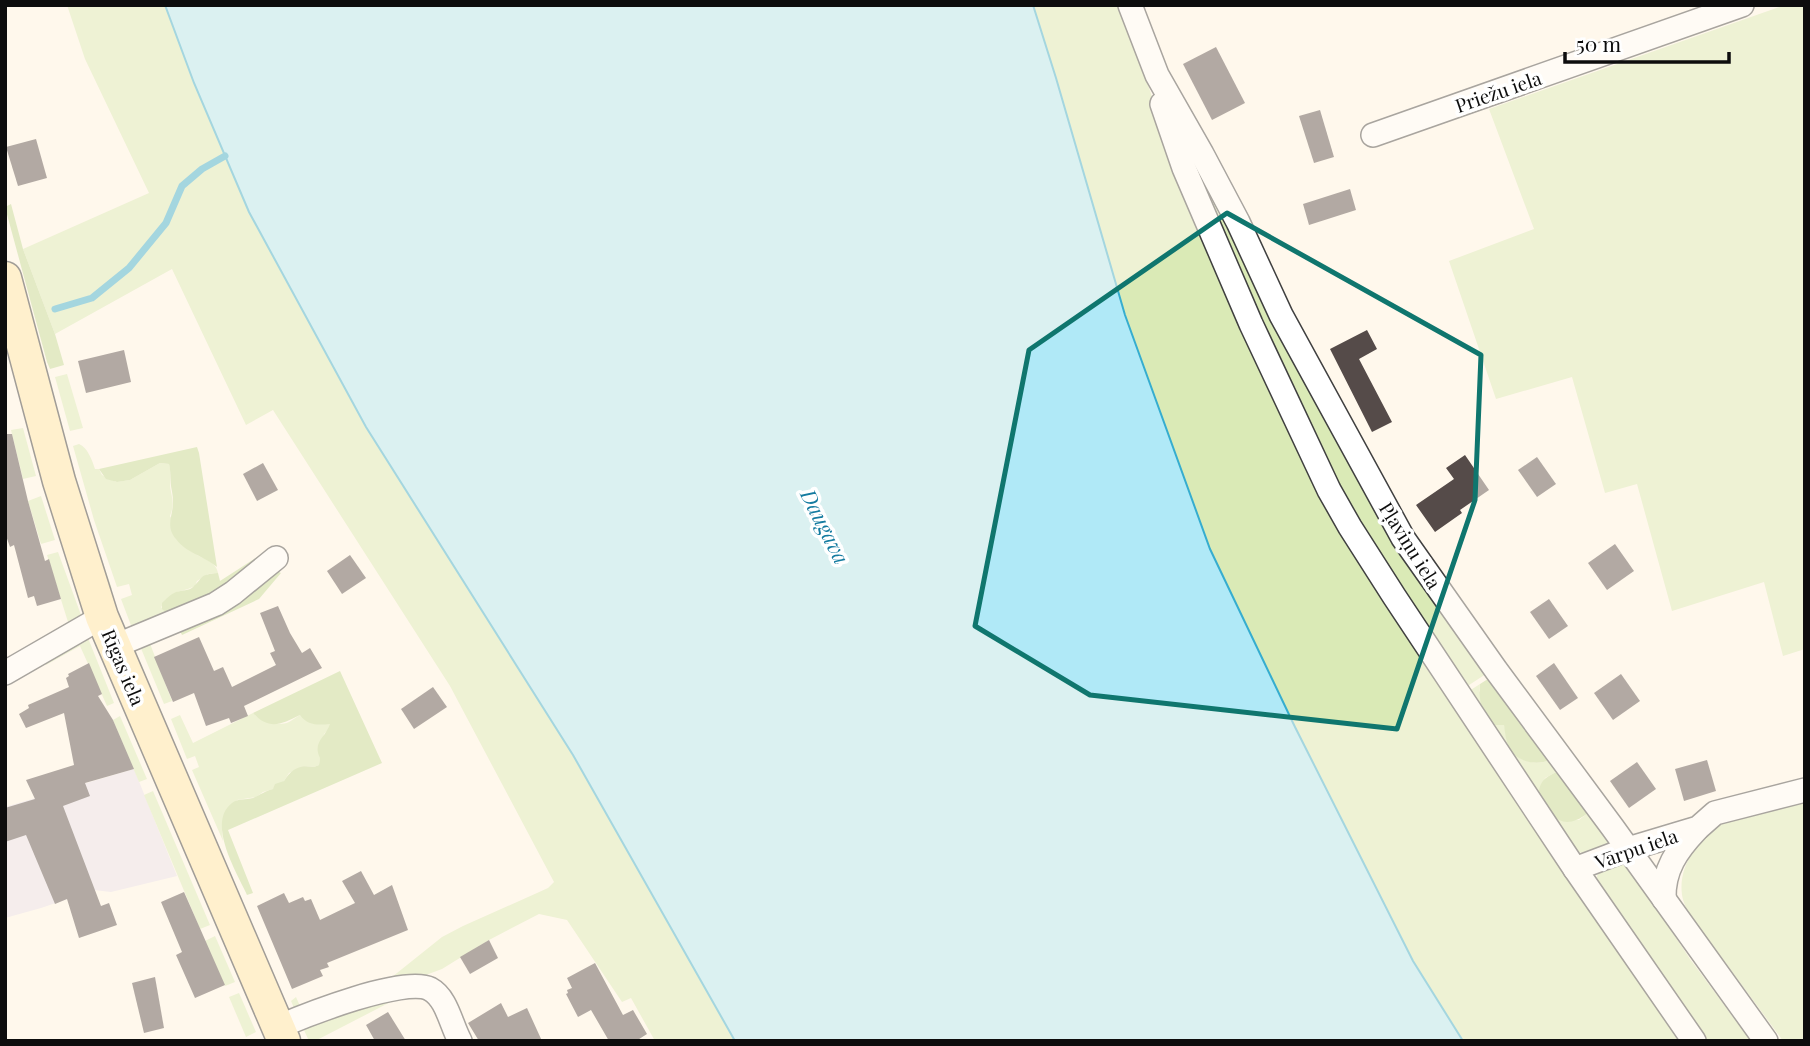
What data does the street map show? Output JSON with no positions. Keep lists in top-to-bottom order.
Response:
{
  "streets": {
    "main road": ["Rīgas iela"],
    "street": ["Priežu iela", "Pļaviņu iela", "Vārpu iela"]
  },
  "crossings": [
    ["Pļaviņu iela", "Vārpu iela"]
  ],
  "water": ["Daugava"],
  "scale_bar": "50 m"
}
